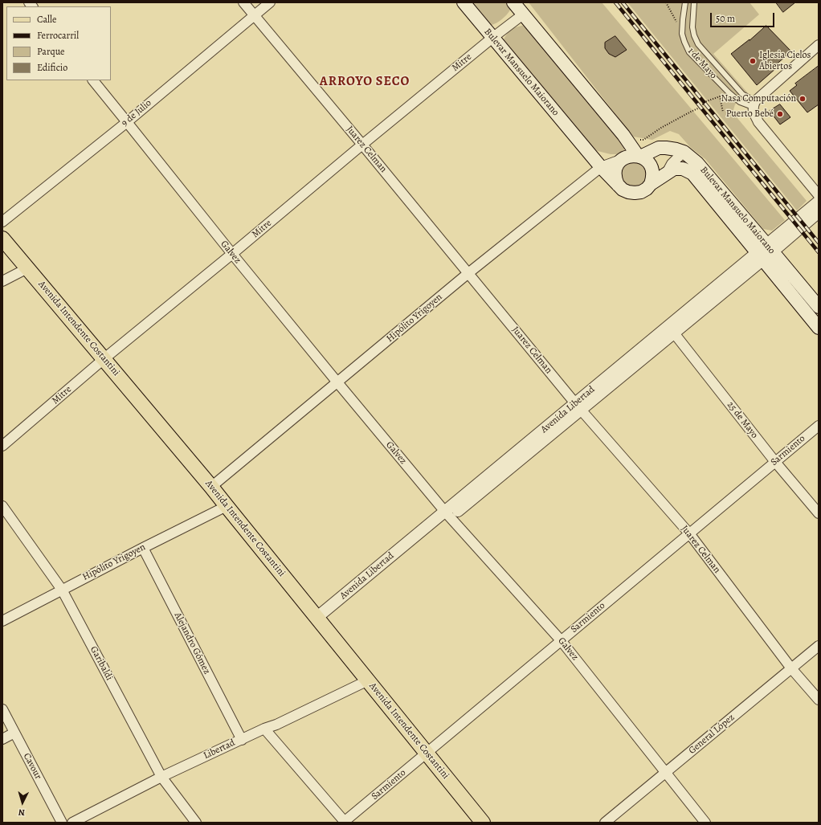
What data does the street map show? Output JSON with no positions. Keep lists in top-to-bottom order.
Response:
{
  "streets": {
    "main road": ["Bulevar Mansuelo Maiorano", "Avenida Intendente Costantini"],
    "street": [
      "Mitre",
      "1 de Mayo",
      "9 de Julio",
      "Juarez Celman",
      "Galvez",
      "Hipólito Yrigoyen",
      "Avenida Libertad",
      "25 de Mayo",
      "Sarmiento",
      "Alejandro Gómez",
      "Garibaldi",
      "General López",
      "Libertad",
      "Cavour"
    ]
  },
  "crossings": [
    ["Mitre", "Bulevar Mansuelo Maiorano"],
    ["Mitre", "Juarez Celman"],
    ["Mitre", "Galvez"],
    ["Mitre", "Avenida Intendente Costantini"],
    ["Bulevar Mansuelo Maiorano", "Hipólito Yrigoyen"],
    ["Bulevar Mansuelo Maiorano", "Avenida Libertad"],
    ["9 de Julio", "Juarez Celman"],
    ["9 de Julio", "Galvez"],
    ["Juarez Celman", "Hipólito Yrigoyen"],
    ["Juarez Celman", "Avenida Libertad"],
    ["Juarez Celman", "Sarmiento"],
    ["Juarez Celman", "General López"],
    ["Galvez", "Hipólito Yrigoyen"],
    ["Galvez", "Avenida Libertad"],
    ["Galvez", "Sarmiento"],
    ["Galvez", "General López"],
    ["Hipólito Yrigoyen", "Avenida Intendente Costantini"],
    ["Hipólito Yrigoyen", "Alejandro Gómez"],
    ["Hipólito Yrigoyen", "Garibaldi"],
    ["Avenida Intendente Costantini", "Avenida Libertad"],
    ["Avenida Intendente Costantini", "Sarmiento"],
    ["Avenida Intendente Costantini", "Libertad"],
    ["Avenida Libertad", "25 de Mayo"],
    ["25 de Mayo", "Sarmiento"],
    ["Alejandro Gómez", "Libertad"],
    ["Garibaldi", "Libertad"]
  ],
  "districts": ["ARROYO SECO"],
  "places": ["Iglesia Cielos Abiertos", "Nasa Computación", "Puerto Bebé"],
  "legend": [
    "Calle",
    "Ferrocarril",
    "Parque",
    "Edificio"
  ],
  "scale_bar": "50 m",
  "north": "bottom"
}
